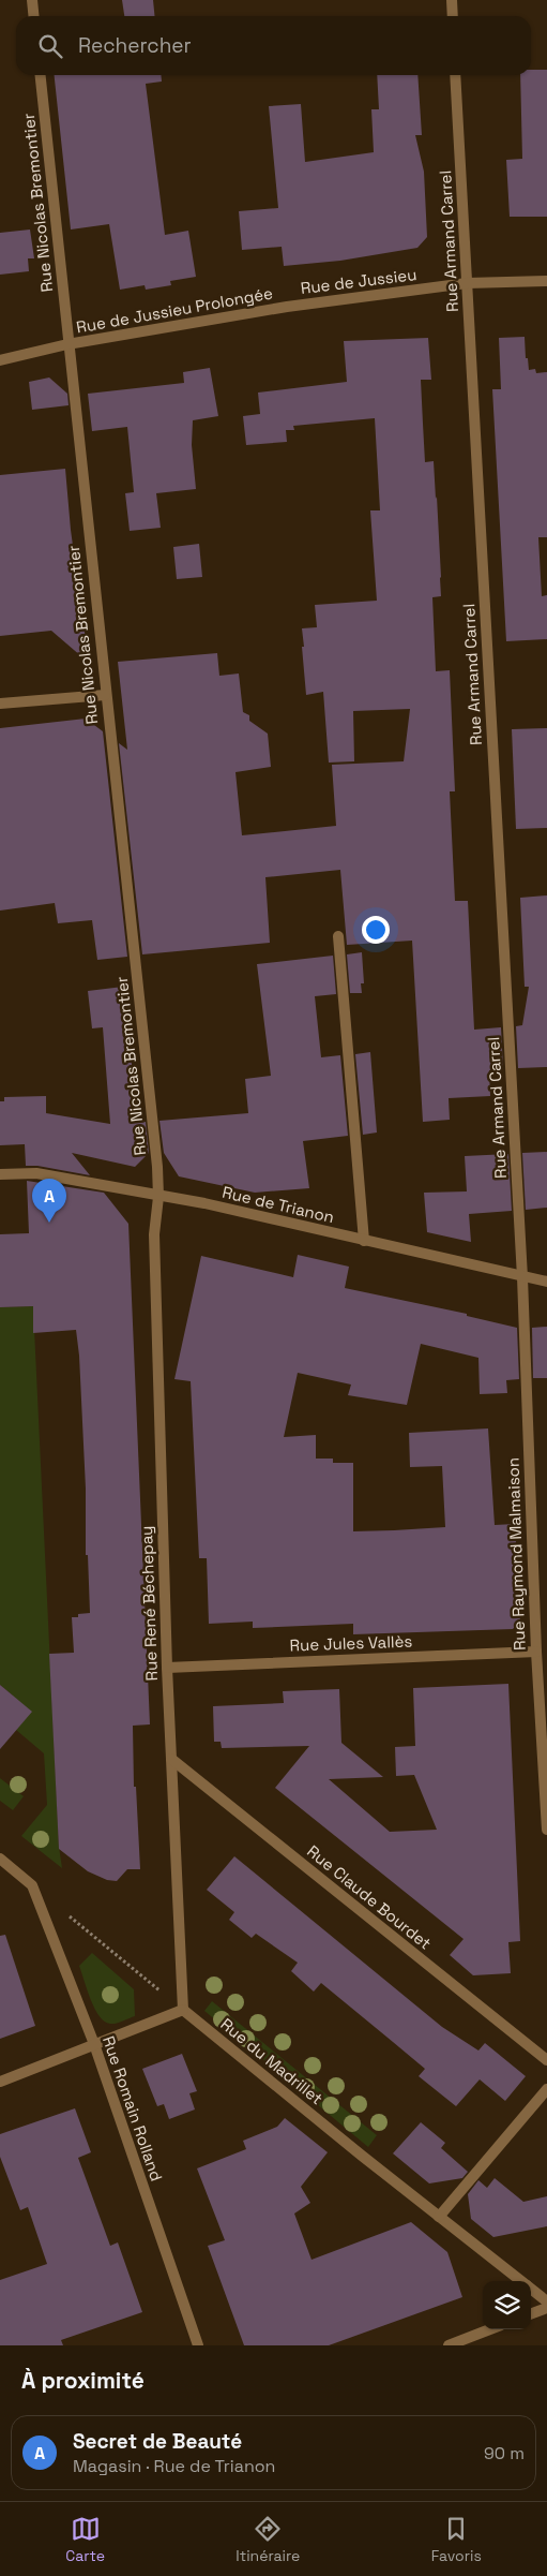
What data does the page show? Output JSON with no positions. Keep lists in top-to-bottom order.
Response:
{
  "streets": {
    "street": [
      "Rue Nicolas Bremontier",
      "Rue Armand Carrel",
      "Rue de Jussieu",
      "Rue de Jussieu Prolongée",
      "Rue de Trianon",
      "Rue Raymond Malmaison",
      "Rue René Béchepay",
      "Rue Jules Vallès",
      "Rue Claude Bourdet",
      "Rue du Madrillet",
      "Rue Romain Rolland"
    ]
  },
  "crossings": [
    ["Rue Nicolas Bremontier", "Rue de Jussieu Prolongée"],
    ["Rue Nicolas Bremontier", "Rue de Trianon"],
    ["Rue Nicolas Bremontier", "Rue René Béchepay"],
    ["Rue Armand Carrel", "Rue de Jussieu"],
    ["Rue Armand Carrel", "Rue de Trianon"],
    ["Rue Armand Carrel", "Rue Raymond Malmaison"],
    ["Rue de Jussieu", "Rue de Jussieu Prolongée"],
    ["Rue de Trianon", "Rue Raymond Malmaison"],
    ["Rue de Trianon", "Rue René Béchepay"],
    ["Rue Raymond Malmaison", "Rue Jules Vallès"],
    ["Rue René Béchepay", "Rue Jules Vallès"],
    ["Rue René Béchepay", "Rue Claude Bourdet"],
    ["Rue René Béchepay", "Rue du Madrillet"]
  ],
  "page": {
    "search": "Rechercher",
    "pins": "A",
    "heading": "À proximité",
    "list": [
      {
        "mark": "A",
        "name": "Secret de Beauté",
        "note": "Magasin · Rue de Trianon",
        "value": "90 m"
      }
    ],
    "nav": ["Carte", "Itinéraire", "Favoris"]
  }
}
